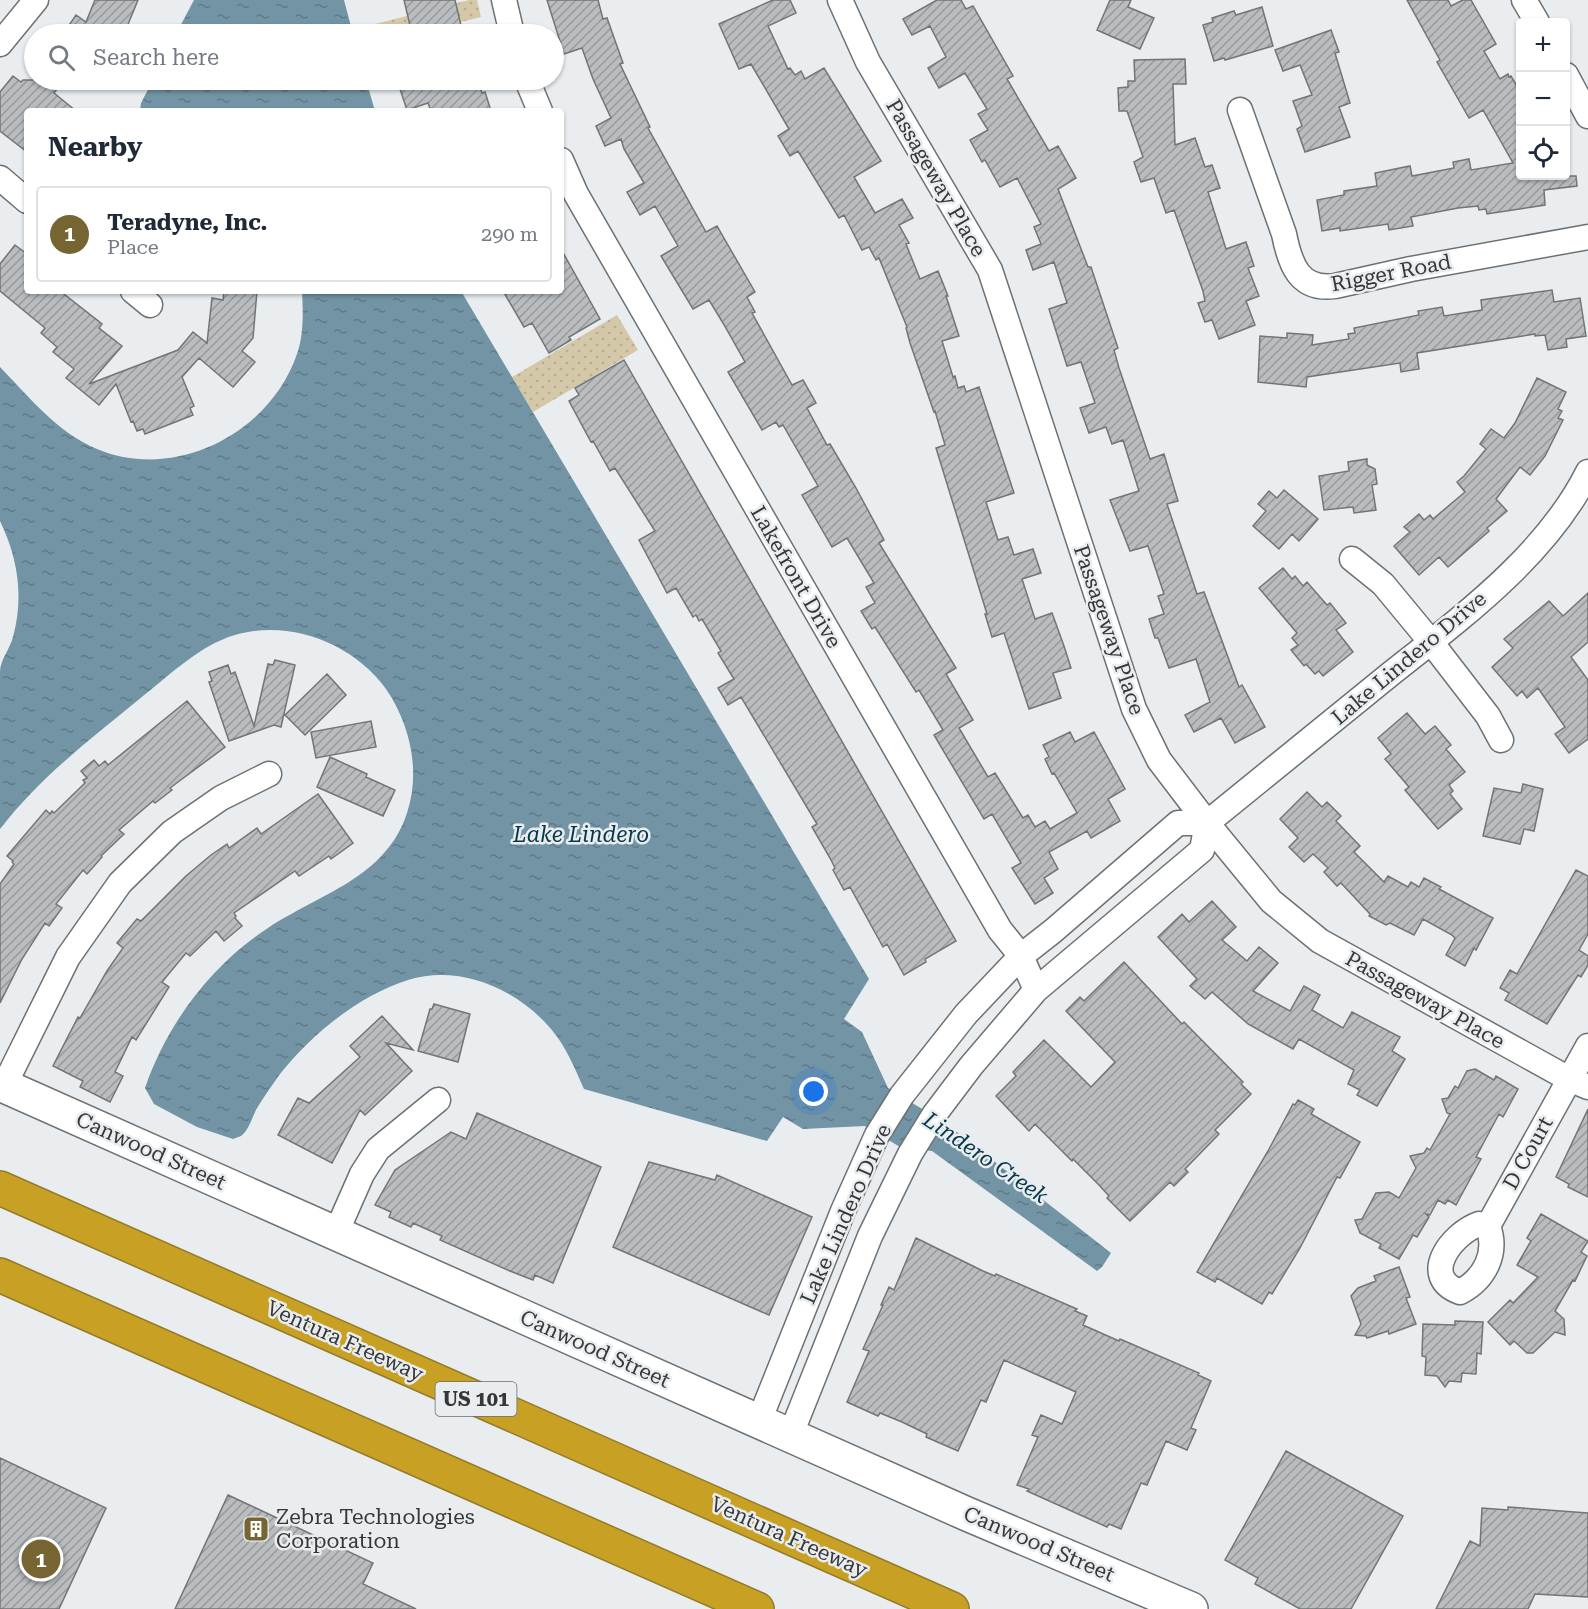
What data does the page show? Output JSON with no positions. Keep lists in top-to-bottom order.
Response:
{
  "streets": {
    "highway": ["Ventura Freeway", "US 101"],
    "street": [
      "Passageway Place",
      "Rigger Road",
      "Lakefront Drive",
      "Lake Lindero Drive",
      "Canwood Street",
      "D Court"
    ]
  },
  "crossings": [
    ["Passageway Place", "Lake Lindero Drive"],
    ["Passageway Place", "D Court"],
    ["Lakefront Drive", "Lake Lindero Drive"],
    ["Lake Lindero Drive", "Canwood Street"]
  ],
  "water": ["Lake Lindero", "Lindero Creek"],
  "places": {
    "building": ["Zebra Technologies Corporation"]
  },
  "page": {
    "map_buttons": ["+", "−"],
    "search": "Search here",
    "heading": "Nearby",
    "list": [
      {
        "mark": "1",
        "name": "Teradyne, Inc.",
        "note": "Place",
        "value": "290 m"
      }
    ],
    "pins": "1"
  }
}
